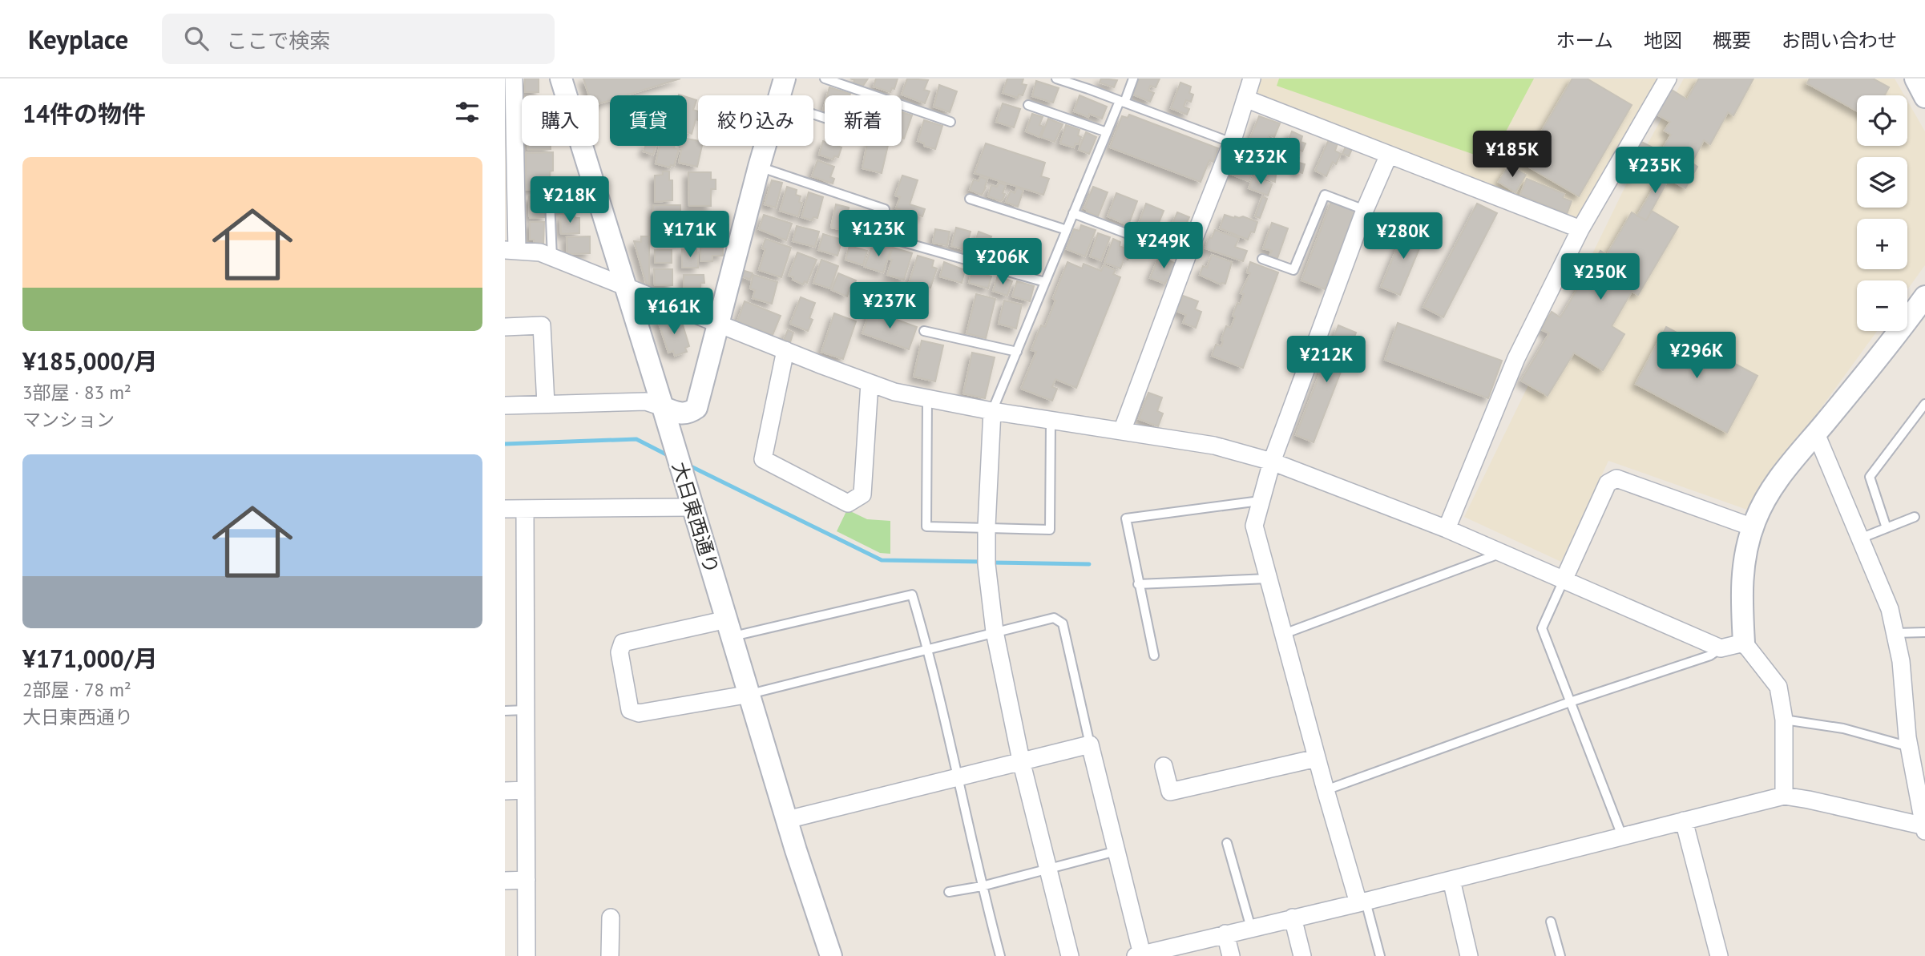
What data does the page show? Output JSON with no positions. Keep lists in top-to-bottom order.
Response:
{
  "streets": {
    "street": ["大日東西通り"]
  },
  "page": {
    "header": "Keyplace",
    "search": "ここで検索",
    "nav": [
      "ホーム",
      "地図",
      "概要",
      "お問い合わせ"
    ],
    "heading": "14件の物件",
    "map_buttons": ["+", "−"],
    "chip": [
      "購入",
      "賃貸",
      "絞り込み",
      "新着"
    ],
    "price": [
      "¥185K",
      "¥232K",
      "¥235K",
      "¥218K",
      "¥123K",
      "¥171K",
      "¥280K",
      "¥249K",
      "¥206K",
      "¥250K",
      "¥237K",
      "¥161K",
      "¥296K",
      "¥212K"
    ],
    "list": [
      {
        "name": "¥185,000/月",
        "note": "3部屋 · 83 m² · マンション"
      },
      {
        "name": "¥171,000/月",
        "note": "2部屋 · 78 m² · 大日東西通り"
      }
    ]
  }
}
